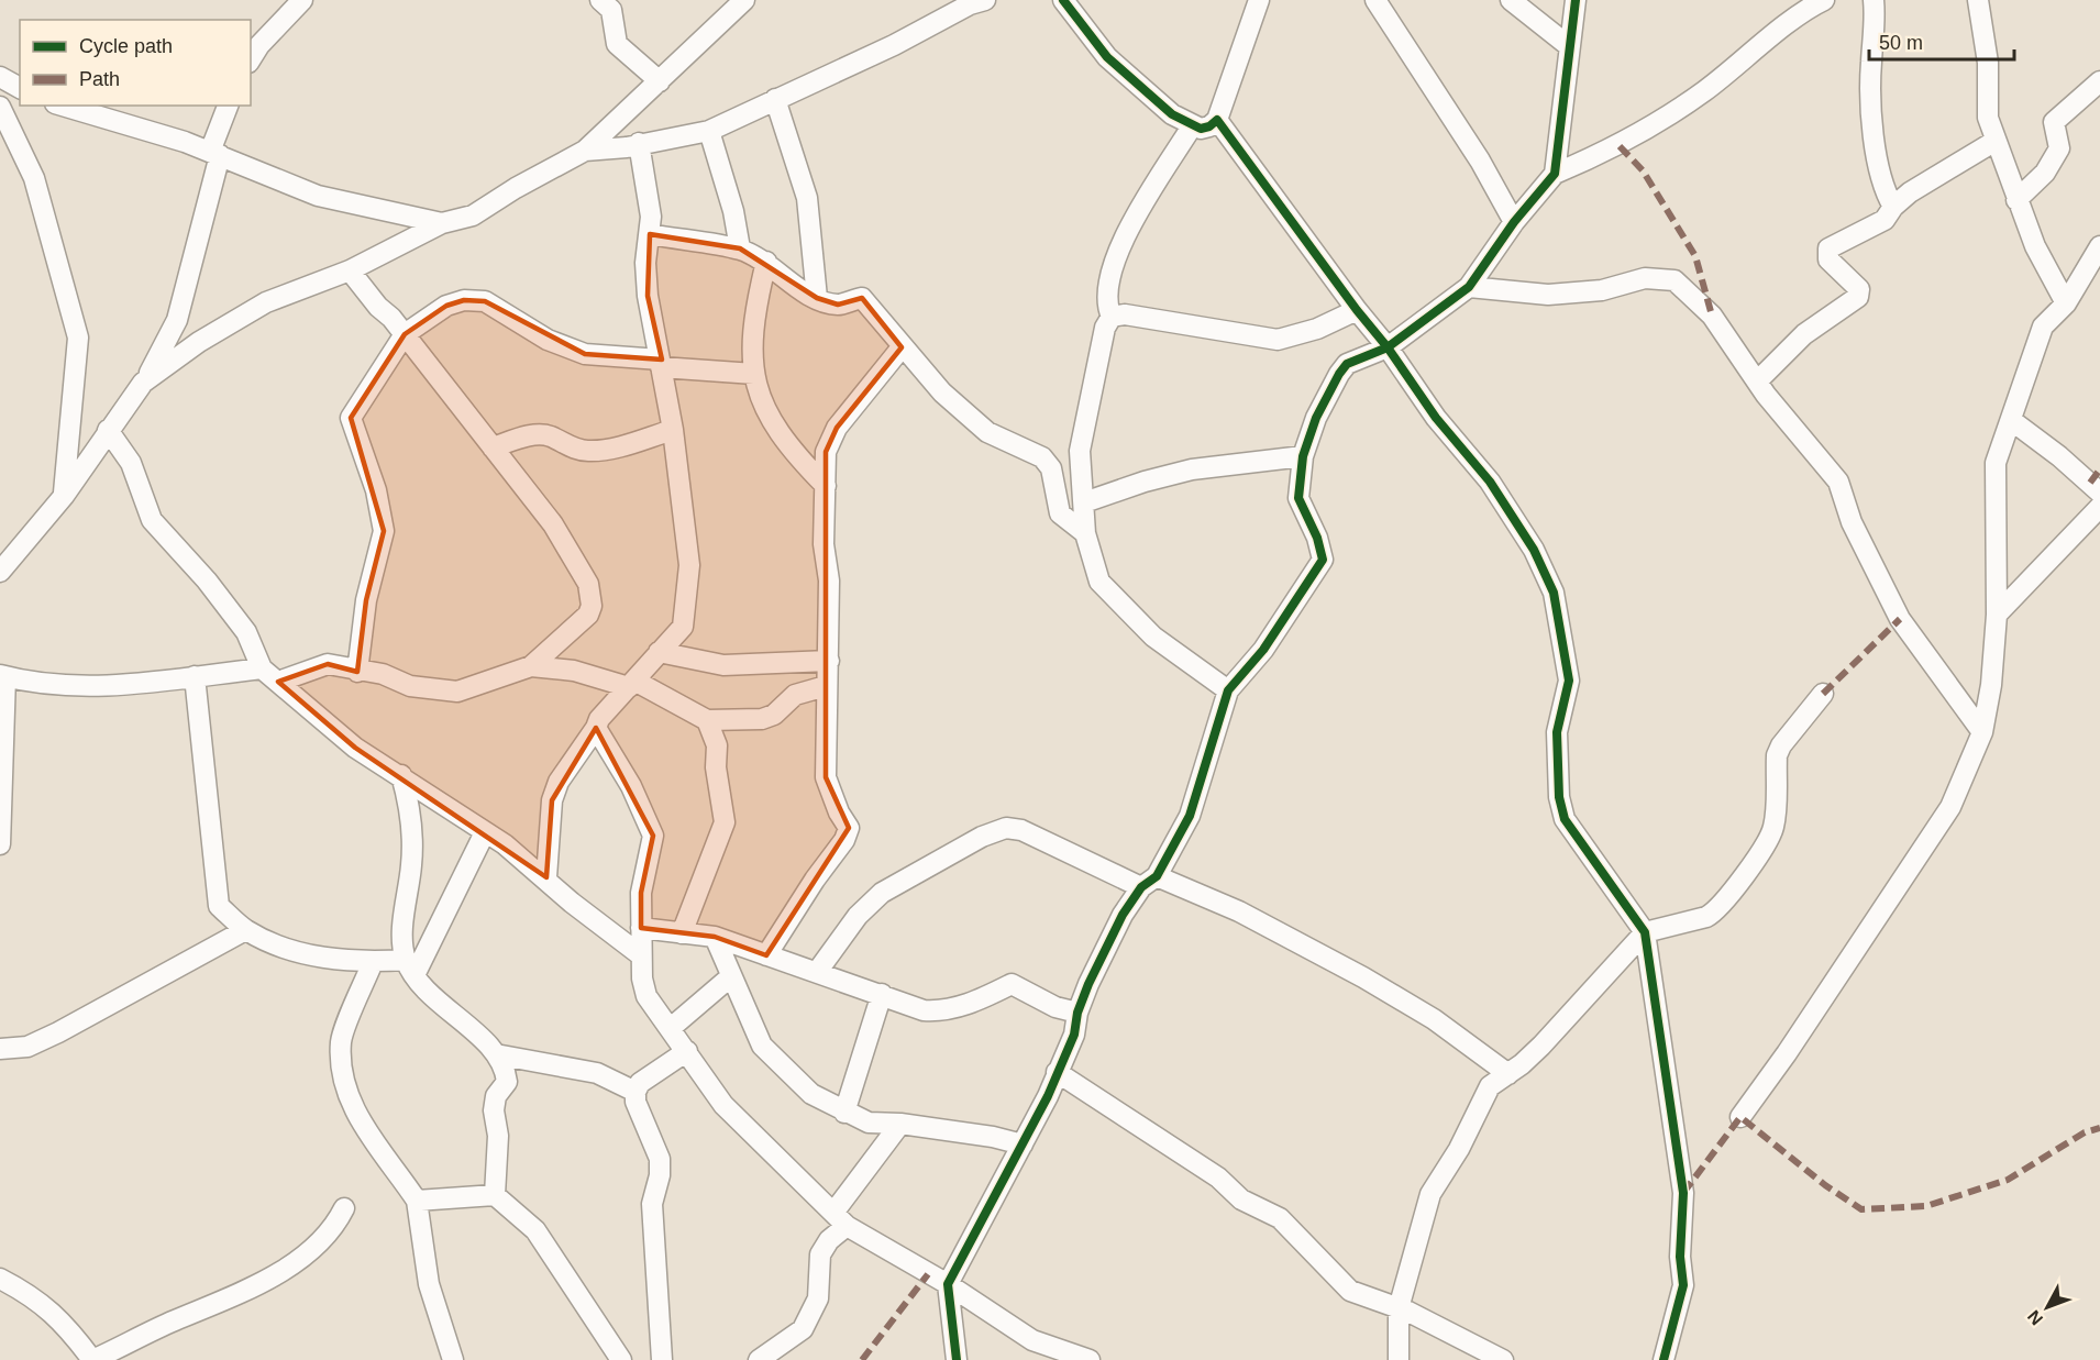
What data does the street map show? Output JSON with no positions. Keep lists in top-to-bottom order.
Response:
{
  "legend": ["Cycle path", "Path"],
  "scale_bar": "50 m",
  "north": "bottom left"
}
